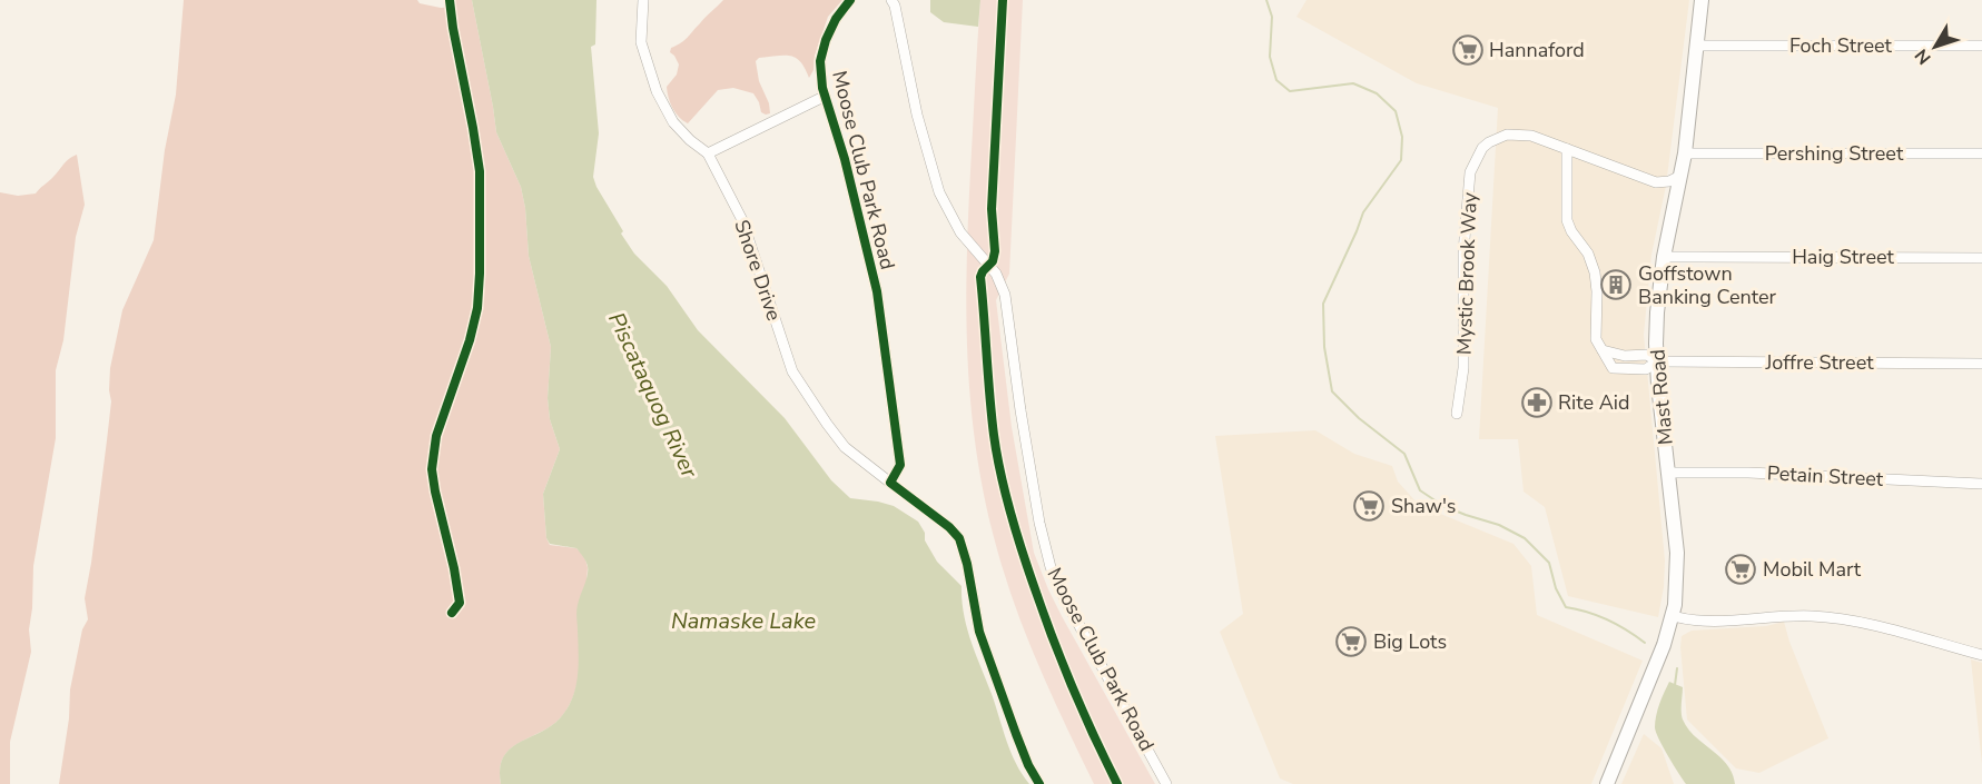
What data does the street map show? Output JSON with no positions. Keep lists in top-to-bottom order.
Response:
{
  "streets": {
    "main road": ["Mast Road"],
    "street": [
      "Foch Street",
      "Pershing Street",
      "Moose Club Park Road",
      "Haig Street",
      "Shore Drive",
      "Mystic Brook Way",
      "Joffre Street",
      "Petain Street"
    ]
  },
  "crossings": [
    ["Foch Street", "Mast Road"],
    ["Pershing Street", "Mast Road"],
    ["Moose Club Park Road", "Shore Drive"],
    ["Haig Street", "Mast Road"],
    ["Mystic Brook Way", "Mast Road"],
    ["Joffre Street", "Mast Road"],
    ["Mast Road", "Petain Street"]
  ],
  "water": ["Piscataquog River", "Namaske Lake"],
  "places": {
    "supermarket": [
      "Hannaford",
      "Shaw's",
      "Mobil Mart",
      "Big Lots"
    ],
    "building": ["Goffstown Banking Center"],
    "pharmacy": ["Rite Aid"]
  },
  "north": "bottom left"
}
